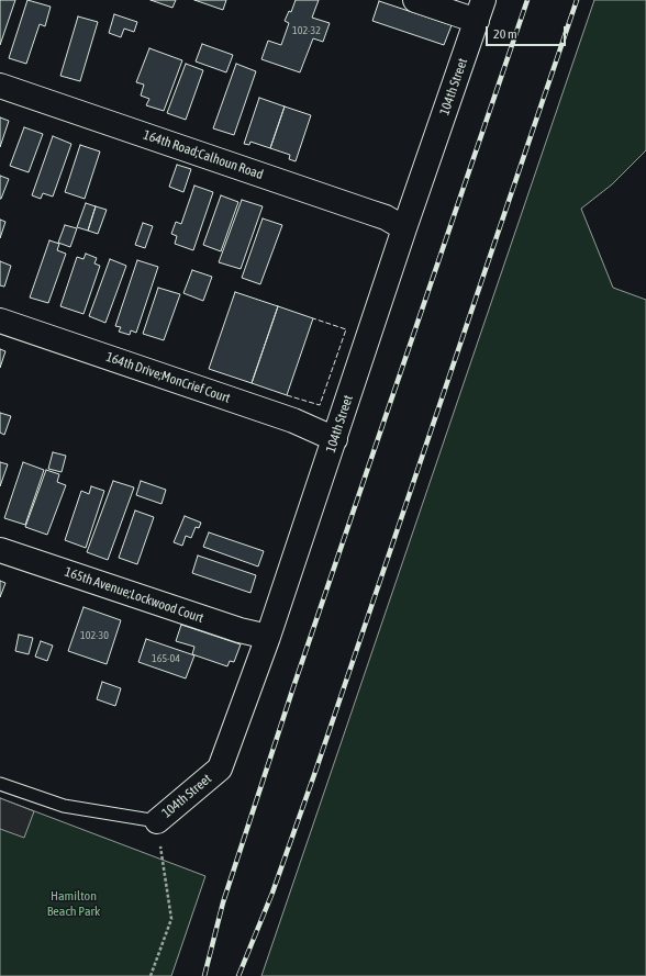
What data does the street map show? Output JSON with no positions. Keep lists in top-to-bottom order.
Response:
{
  "streets": {
    "street": [
      "104th Street",
      "164th Road;Calhoun Road",
      "164th Drive;MonCrief Court",
      "165th Avenue;Lockwood Court"
    ]
  },
  "crossings": [
    ["104th Street", "164th Road;Calhoun Road"],
    ["104th Street", "164th Drive;MonCrief Court"],
    ["104th Street", "165th Avenue;Lockwood Court"]
  ],
  "parks": ["Hamilton Beach Park"],
  "house_numbers": ["102-32", "102-30", "165-04"],
  "scale_bar": "20 m"
}
